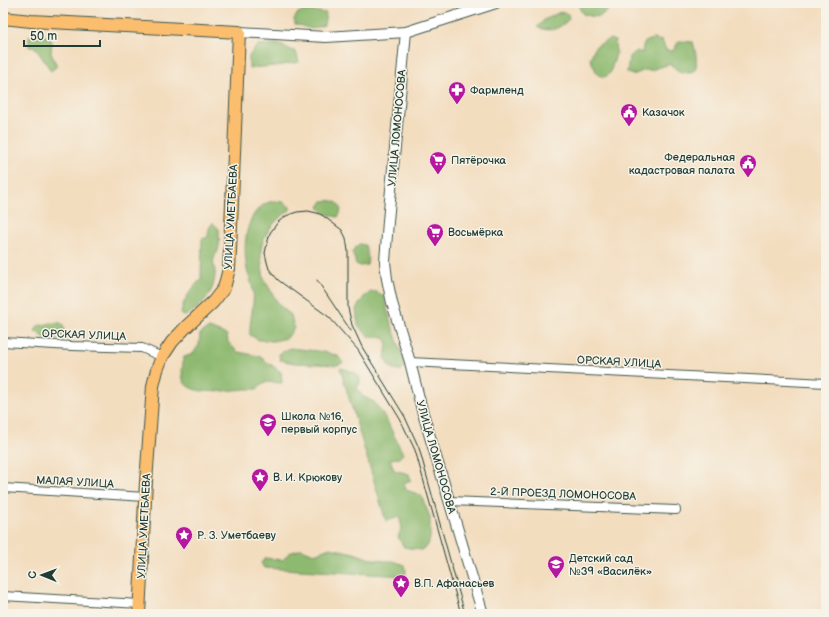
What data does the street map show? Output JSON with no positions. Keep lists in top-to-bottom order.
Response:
{
  "streets": {
    "main road": ["УЛИЦА УМЕТБАЕВА"],
    "street": [
      "УЛИЦА ЛОМОНОСОВА",
      "ОРСКАЯ УЛИЦА",
      "МАЛАЯ УЛИЦА",
      "2-Й ПРОЕЗД ЛОМОНОСОВА"
    ]
  },
  "crossings": [
    ["УЛИЦА ЛОМОНОСОВА", "ОРСКАЯ УЛИЦА"],
    ["УЛИЦА ЛОМОНОСОВА", "2-Й ПРОЕЗД ЛОМОНОСОВА"],
    ["УЛИЦА УМЕТБАЕВА", "ОРСКАЯ УЛИЦА"],
    ["УЛИЦА УМЕТБАЕВА", "МАЛАЯ УЛИЦА"]
  ],
  "places": {
    "pharmacy": ["Фармленд"],
    "public building": ["Казачок", "Федеральная кадастровая палата"],
    "supermarket": ["Пятёрочка", "Восьмёрка"],
    "school or university": ["Школа №16, первый корпус", "Детский сад №39 «Василёк»"],
    "place": ["В. И. Крюкову", "Р. З. Уметбаеву", "В.П. Афанасьев"]
  },
  "scale_bar": "50 m",
  "north": "left"
}
